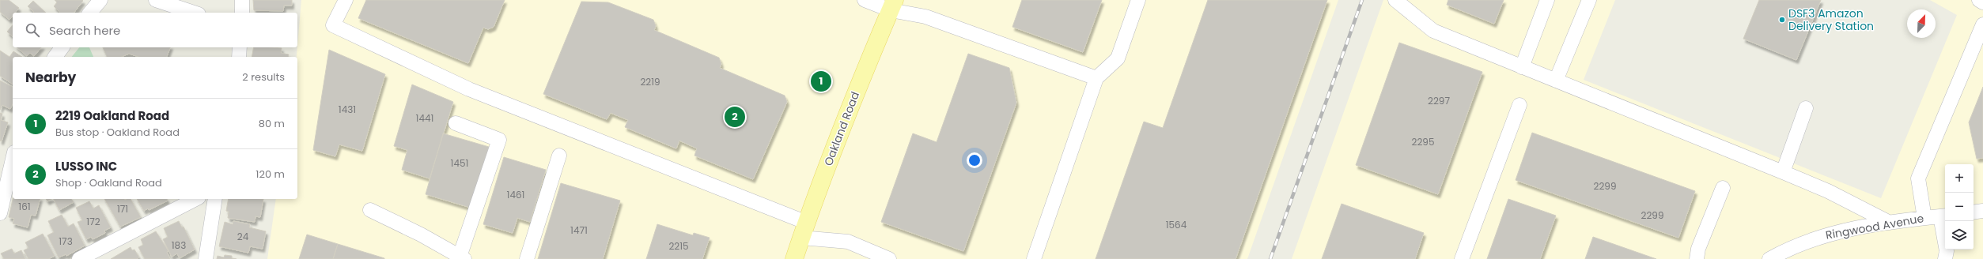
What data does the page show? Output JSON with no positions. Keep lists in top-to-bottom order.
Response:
{
  "streets": {
    "main road": ["Oakland Road"],
    "street": ["Ringwood Avenue"]
  },
  "places": ["DSF3 Amazon Delivery Station"],
  "house_numbers": [
    "2219",
    "2297",
    "1431",
    "1441",
    "2295",
    "1451",
    "2299",
    "1461",
    "161",
    "171",
    "2299",
    "172",
    "1564",
    "1471",
    "24",
    "173",
    "183",
    "2215"
  ],
  "north": "top right",
  "page": {
    "search": "Search here",
    "heading": ["Nearby", "2 results"],
    "pins": ["1", "2"],
    "list": [
      {
        "mark": "1",
        "name": "2219 Oakland Road",
        "note": "Bus stop · Oakland Road",
        "value": "80 m"
      },
      {
        "mark": "2",
        "name": "LUSSO INC",
        "note": "Shop · Oakland Road",
        "value": "120 m"
      }
    ],
    "map_buttons": ["+", "−"]
  }
}
